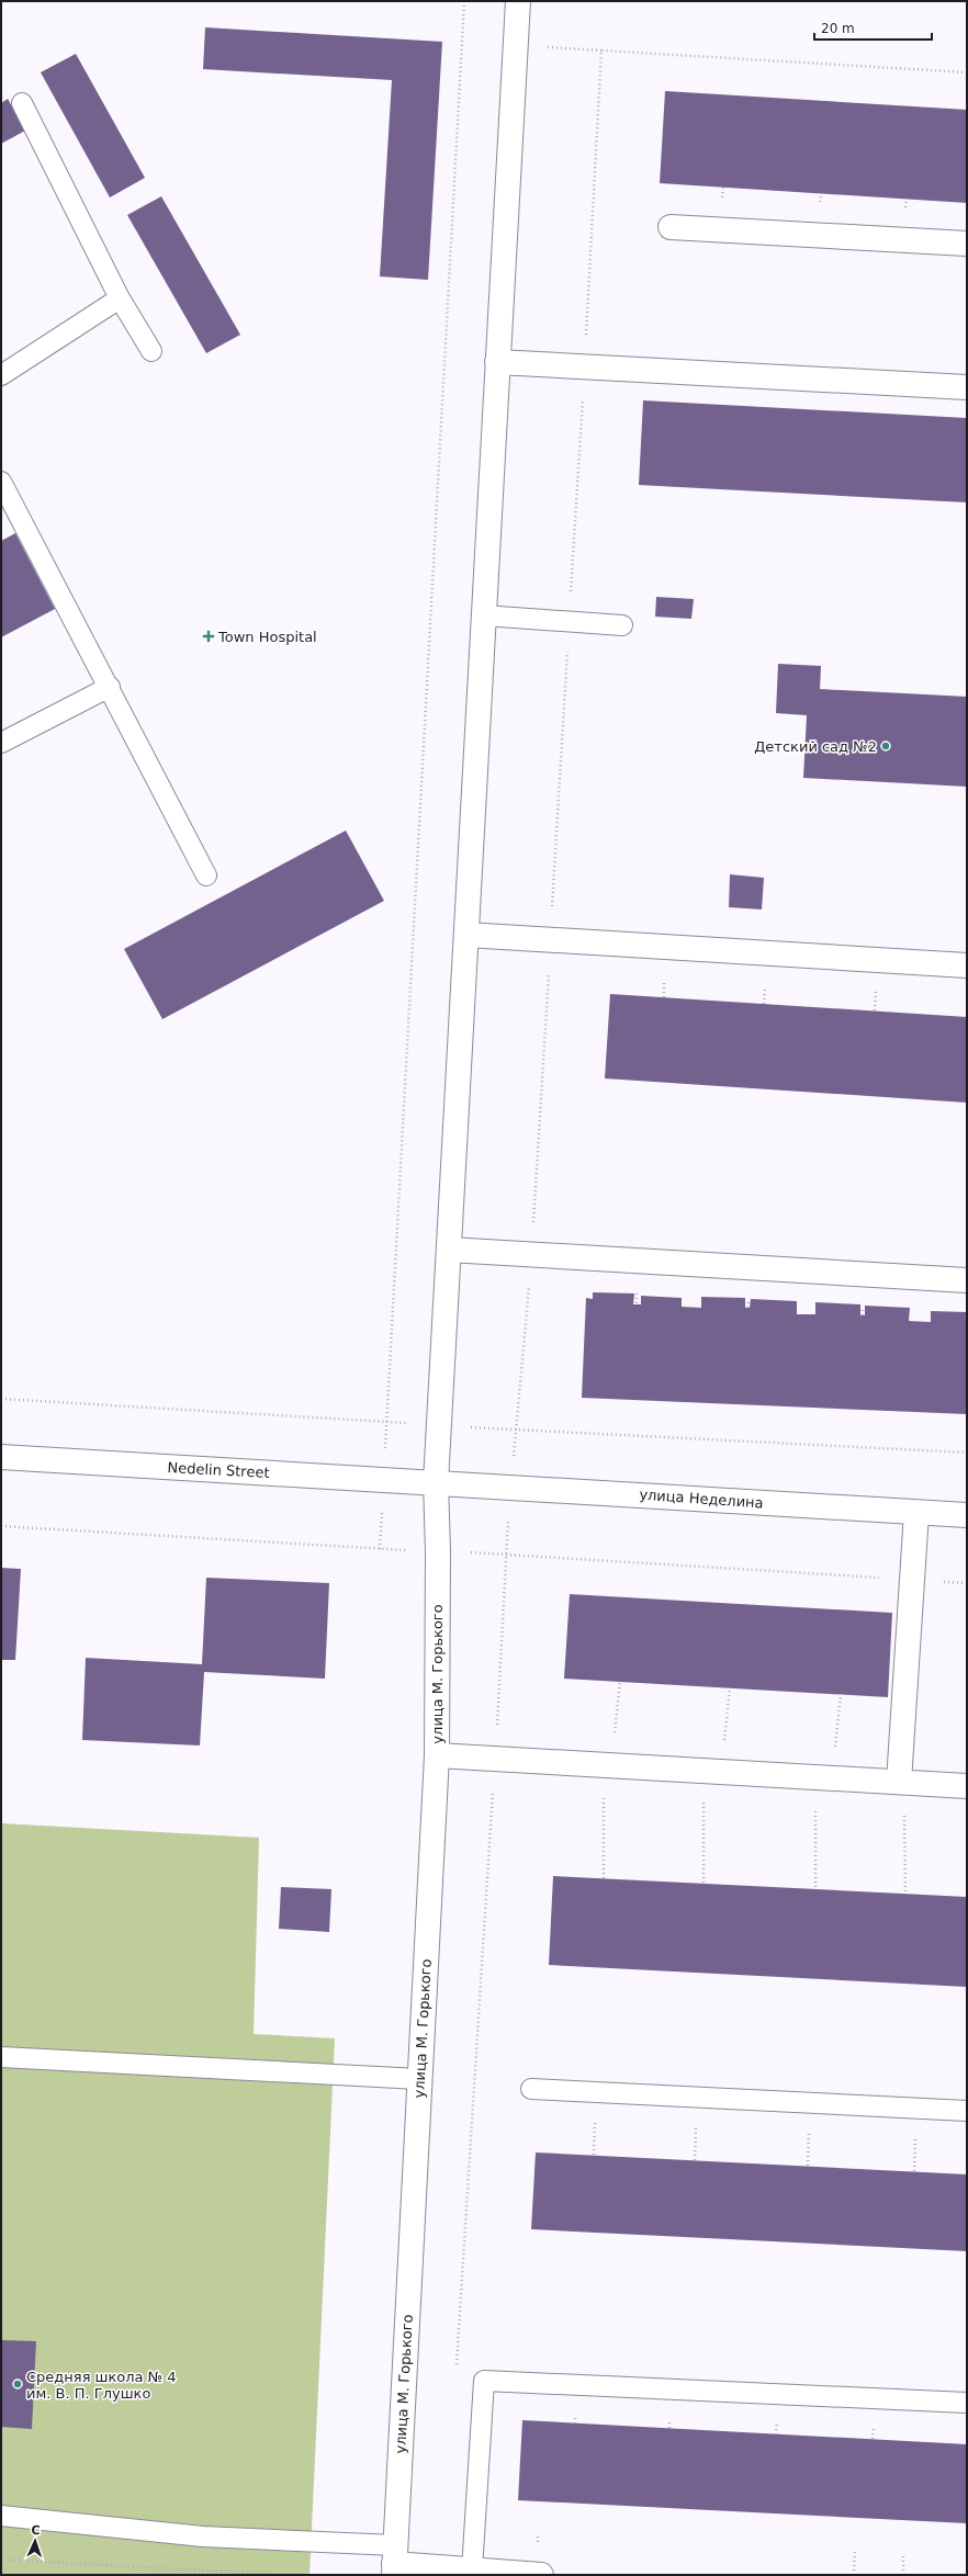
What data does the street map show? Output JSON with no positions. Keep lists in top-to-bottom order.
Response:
{
  "streets": {
    "street": ["Nedelin Street", "улица Неделина", "улица М. Горького"]
  },
  "crossings": [
    ["Nedelin Street", "улица Неделина"],
    ["Nedelin Street", "улица М. Горького"],
    ["улица Неделина", "улица М. Горького"]
  ],
  "places": {
    "health": ["Town Hospital"],
    "other": ["Детский сад №2", "Средняя школа № 4 им. В. П. Глушко"]
  },
  "scale_bar": "20 m",
  "north": "top"
}
